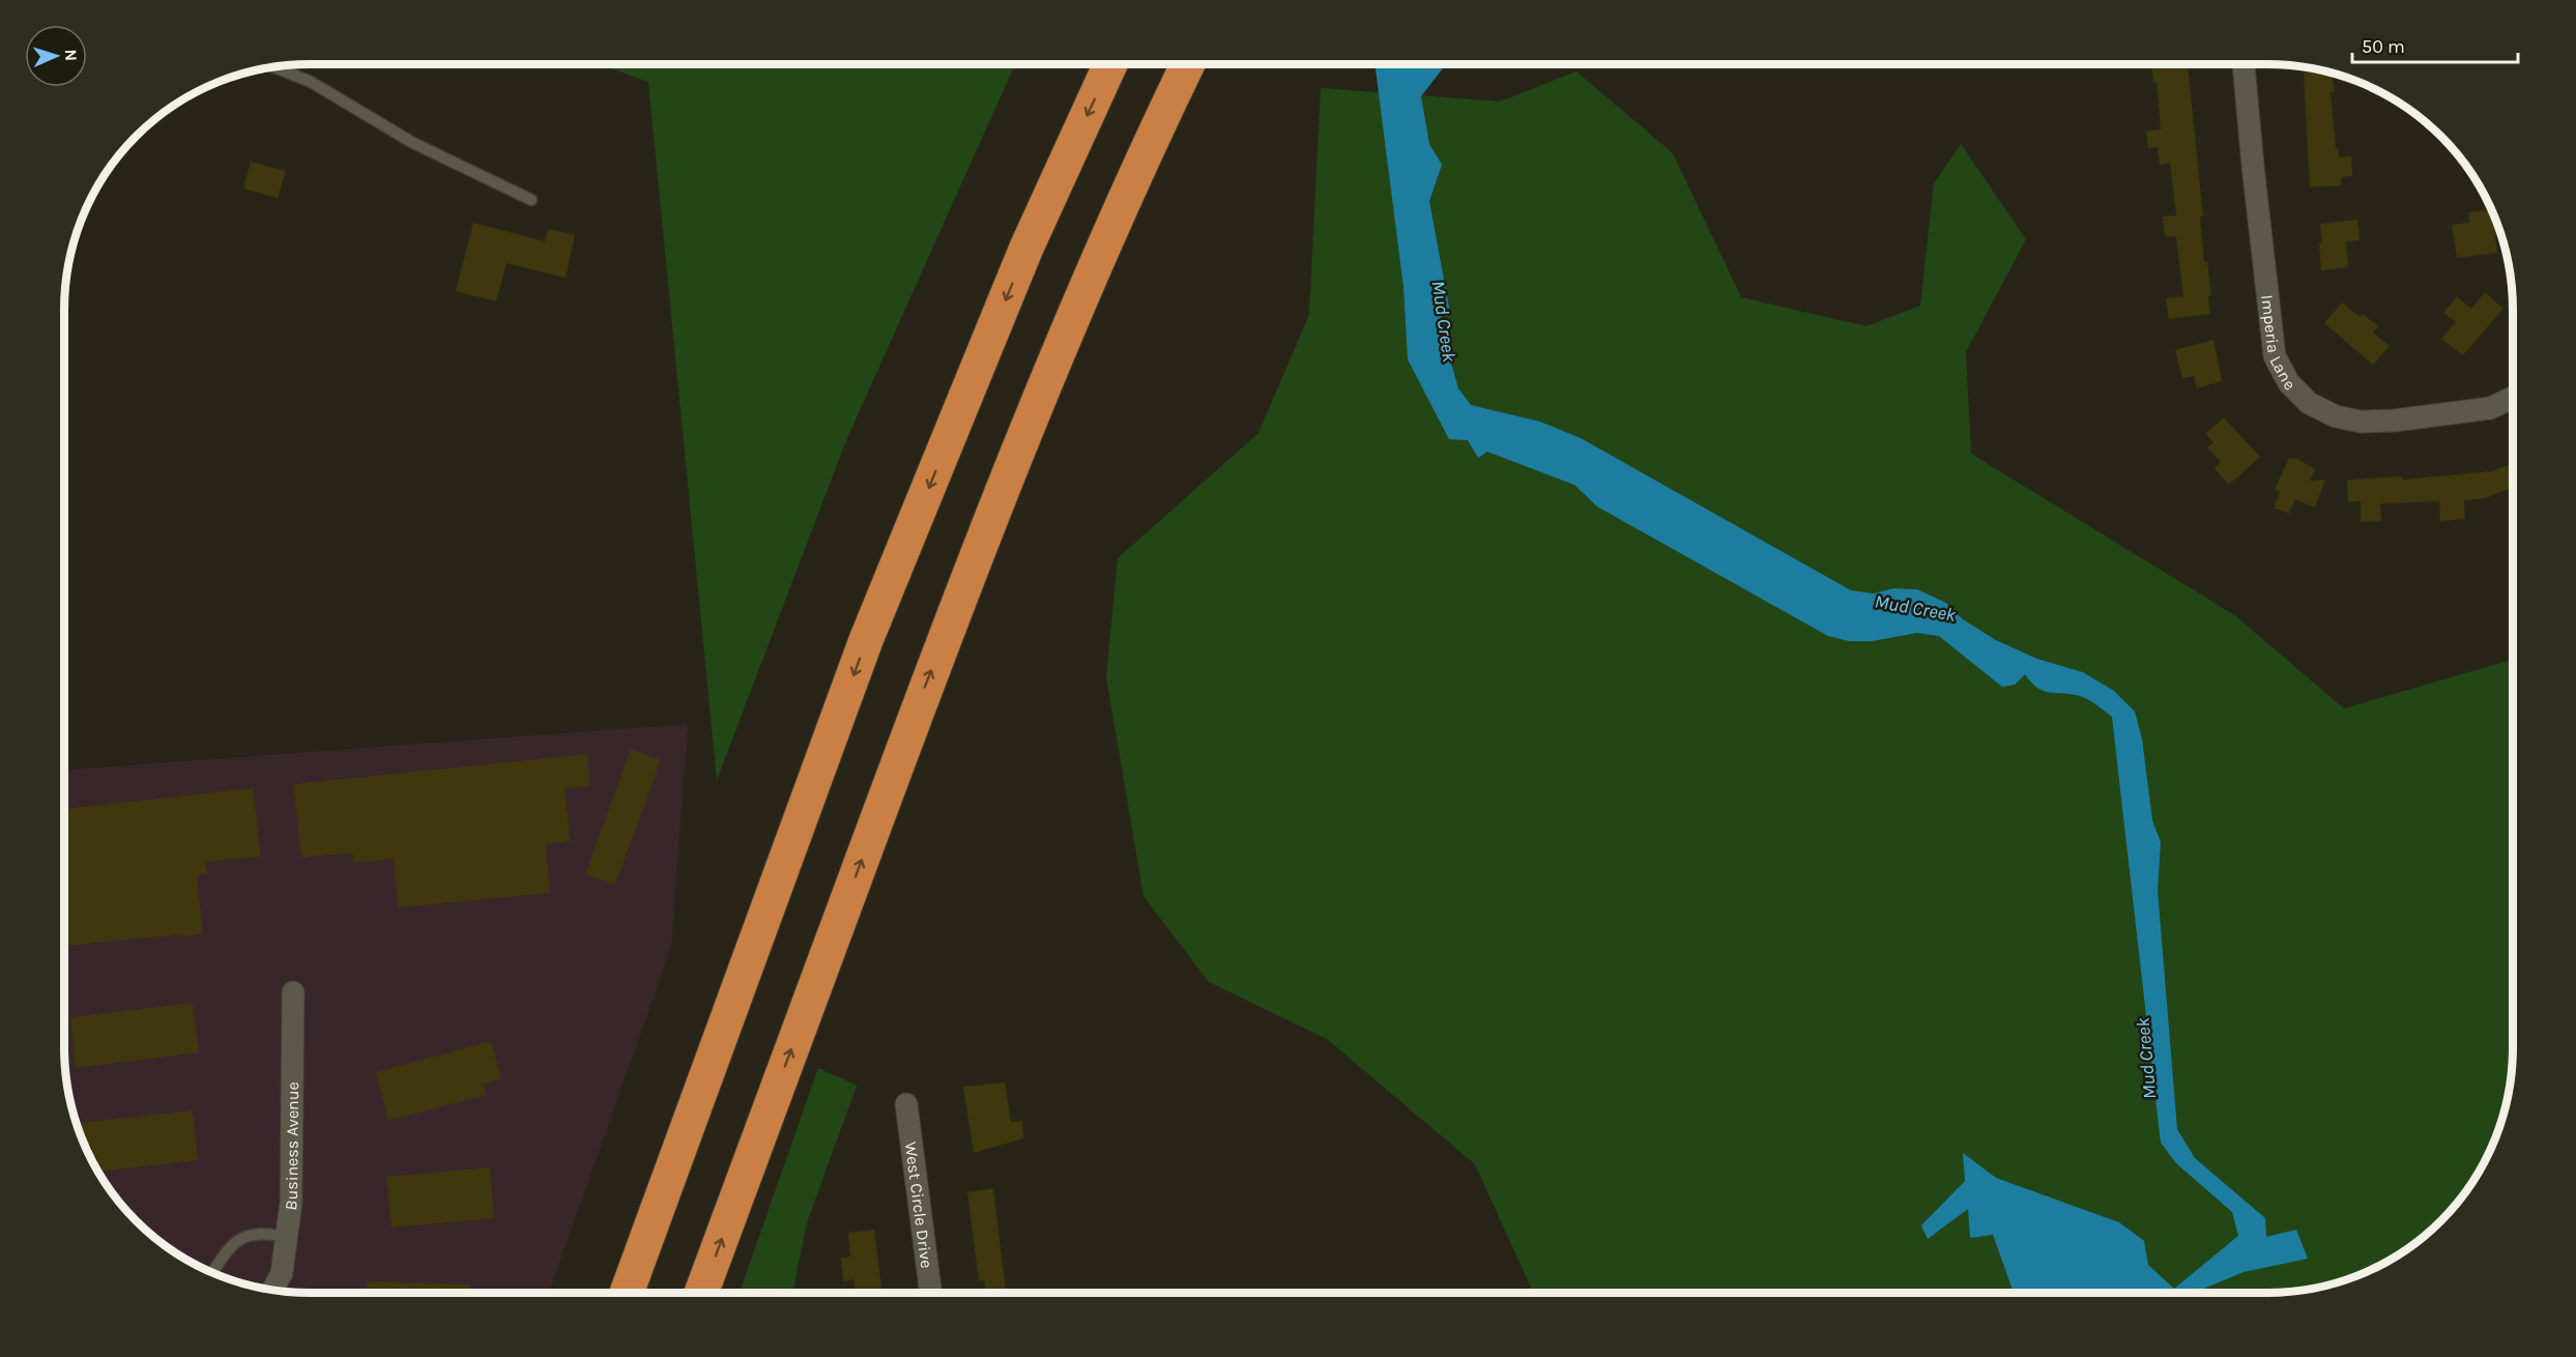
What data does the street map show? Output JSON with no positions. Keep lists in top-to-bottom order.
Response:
{
  "streets": {
    "street": ["Imperia Lane", "Business Avenue", "West Circle Drive"]
  },
  "water": ["Mud Creek"],
  "scale_bar": "50 m",
  "north": "right"
}
